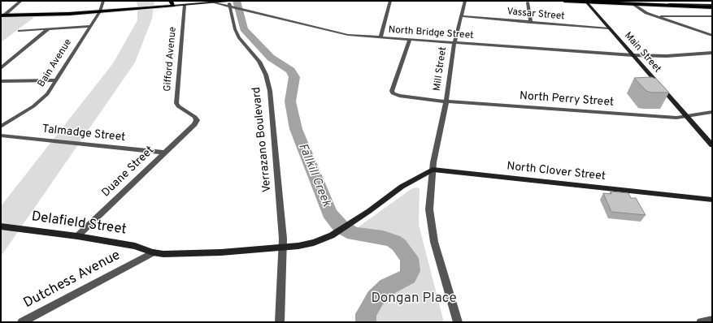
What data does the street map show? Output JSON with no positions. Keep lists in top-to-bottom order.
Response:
{
  "streets": {
    "street": [
      "Vassar Street",
      "North Bridge Street",
      "Main Street",
      "Gifford Avenue",
      "Bain Avenue",
      "Mill Street",
      "North Perry Street",
      "Talmadge Street",
      "Verrazano Boulevard",
      "Duane Street",
      "North Clover Street",
      "Delafield Street",
      "Dutchess Avenue"
    ]
  },
  "crossings": [
    ["Vassar Street", "Main Street"],
    ["Vassar Street", "Mill Street"],
    ["North Bridge Street", "Main Street"],
    ["North Bridge Street", "Gifford Avenue"],
    ["North Bridge Street", "Mill Street"],
    ["North Bridge Street", "North Perry Street"],
    ["North Bridge Street", "Verrazano Boulevard"],
    ["Main Street", "North Perry Street"],
    ["Gifford Avenue", "Duane Street"],
    ["Mill Street", "North Perry Street"],
    ["Mill Street", "North Clover Street"],
    ["Talmadge Street", "Duane Street"],
    ["Verrazano Boulevard", "Delafield Street"],
    ["Duane Street", "Delafield Street"],
    ["Delafield Street", "Dutchess Avenue"]
  ],
  "water": ["Fallkill Creek"],
  "parks": ["Dongan Place"]
}
